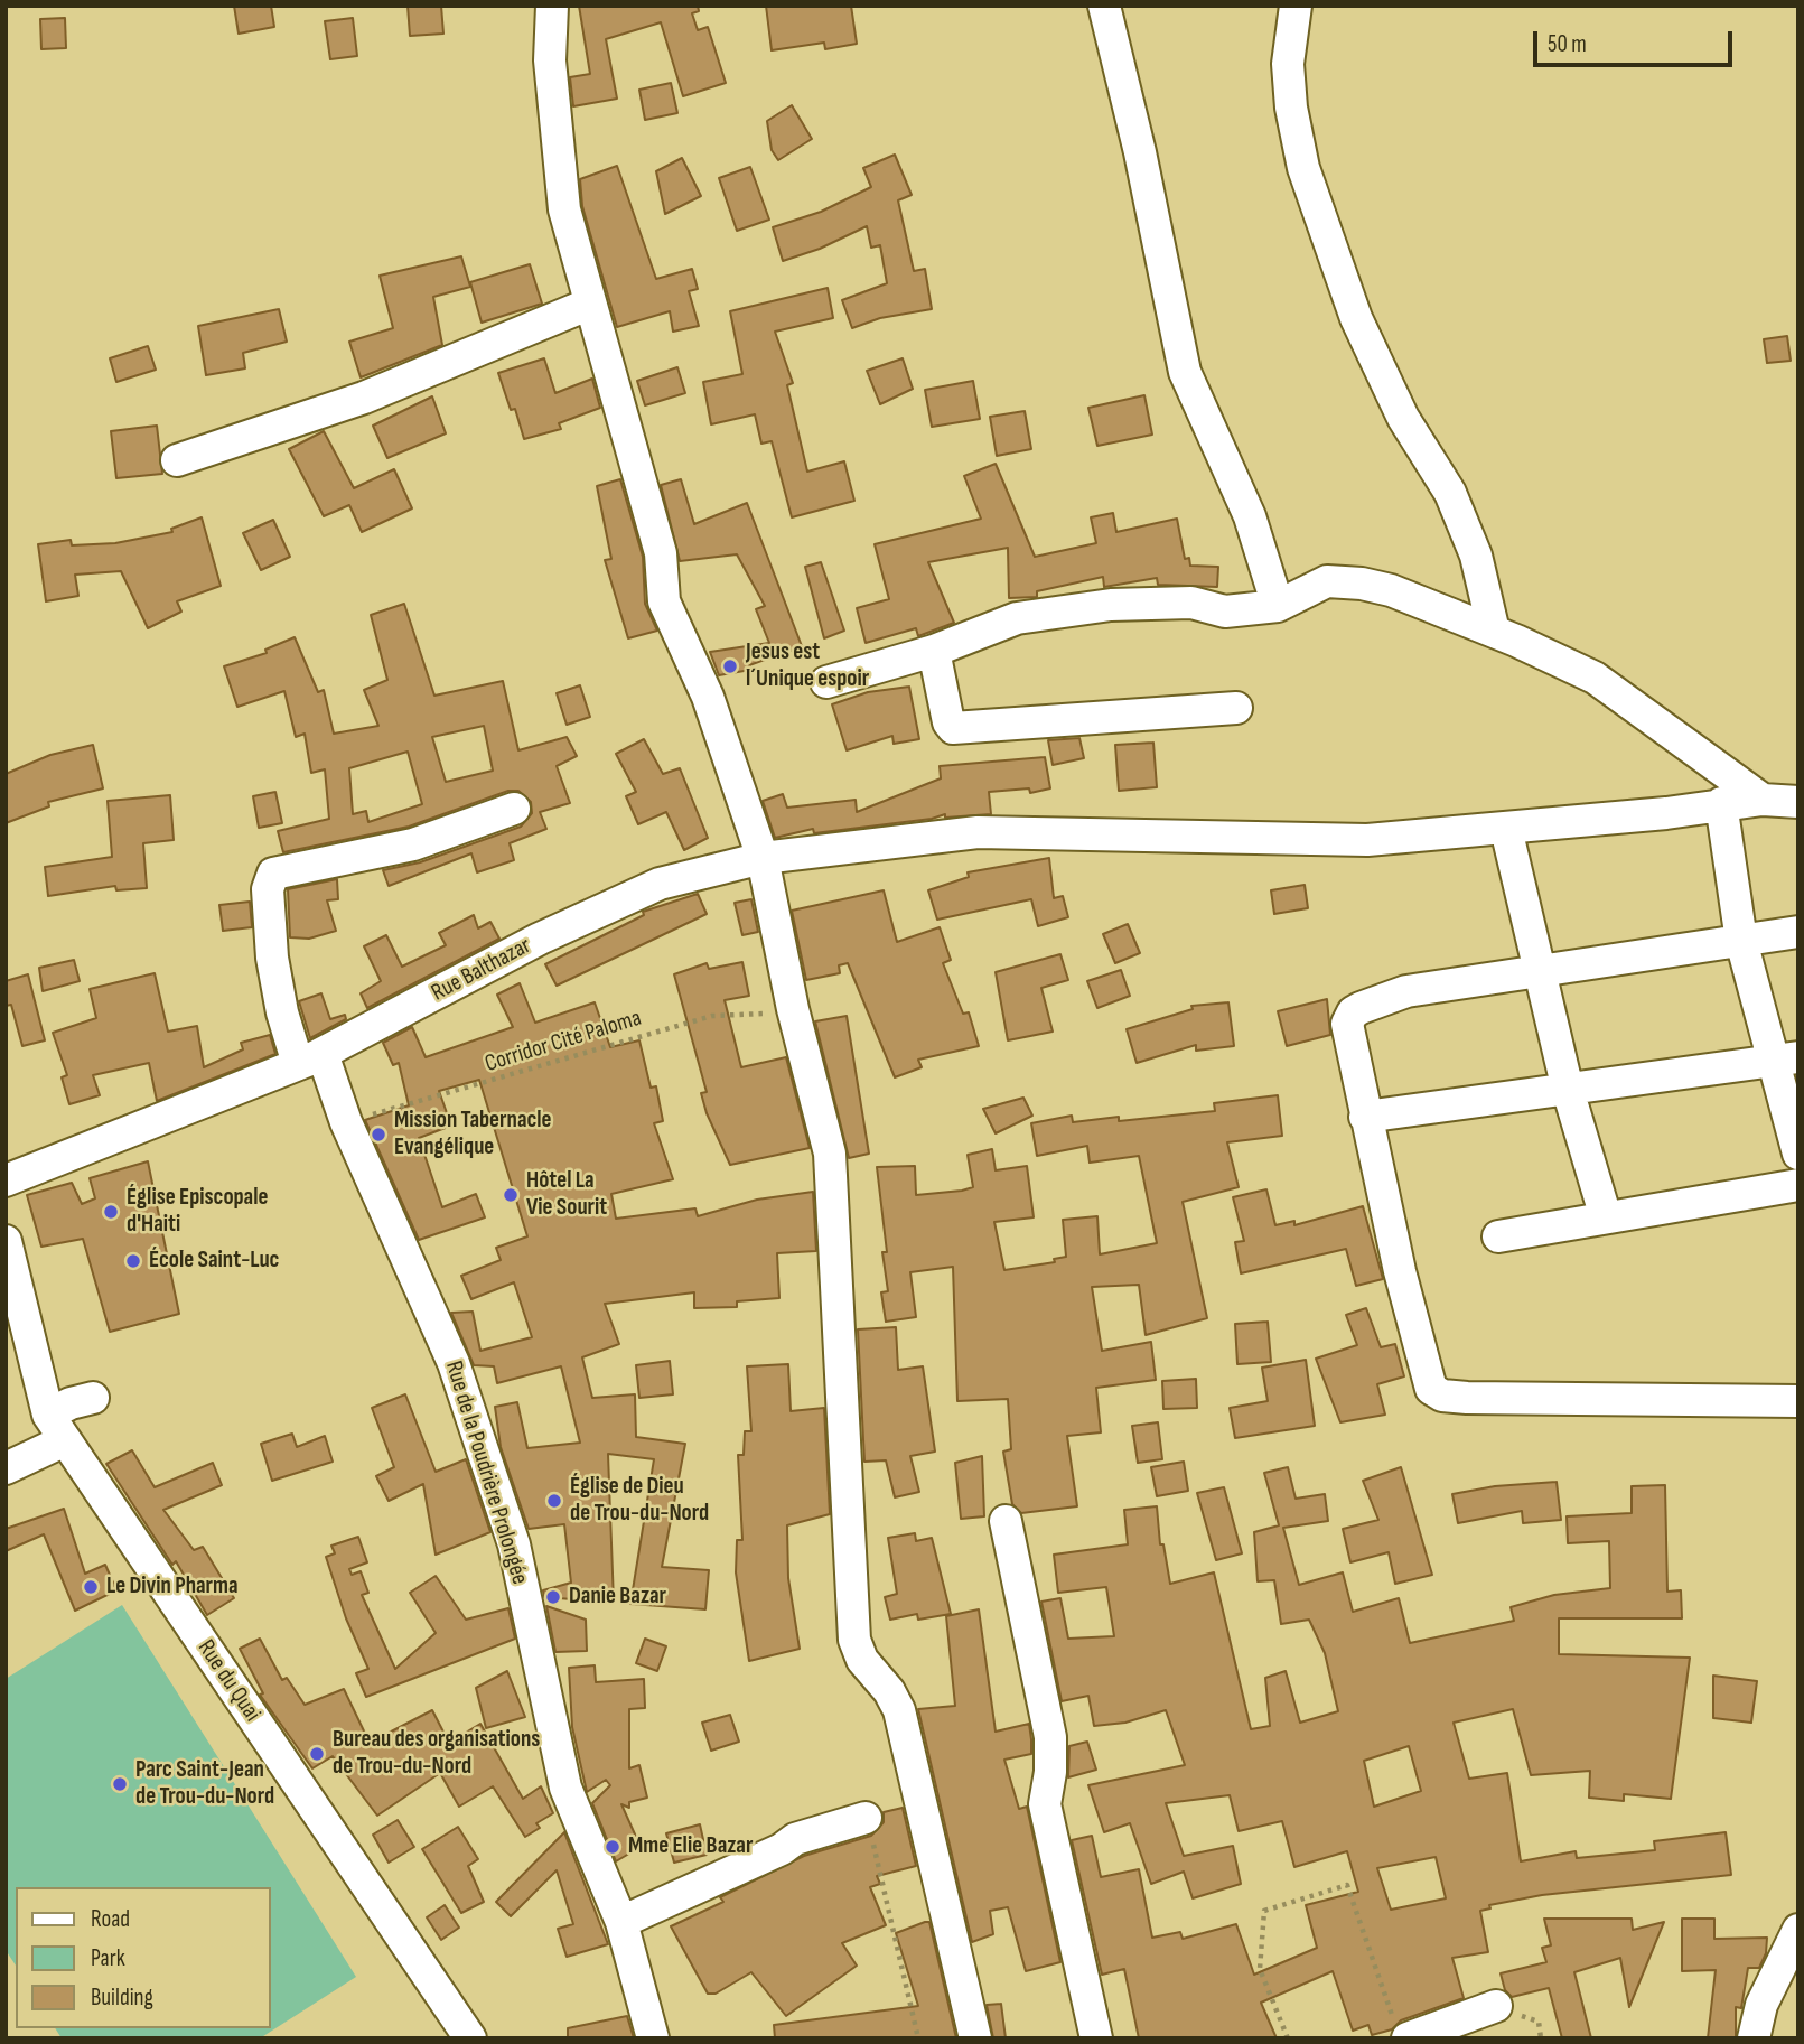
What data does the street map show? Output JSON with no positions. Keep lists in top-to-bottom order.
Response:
{
  "streets": {
    "street": ["Rue Balthazar", "Rue de la Poudrière Prolongée", "Rue du Quai"],
    "path": ["Corridor Cité Paloma"]
  },
  "crossings": [
    ["Rue Balthazar", "Rue de la Poudrière Prolongée"],
    ["Corridor Cité Paloma", "Rue de la Poudrière Prolongée"]
  ],
  "places": [
    "Jesus est l´Unique espoir",
    "Mission Tabernacle Evangélique",
    "Hôtel La Vie Sourit",
    "Église Episcopale d'Haiti",
    "École Saint-Luc",
    "Église de Dieu de Trou-du-Nord",
    "Le Divin Pharma",
    "Danie Bazar",
    "Bureau des organisations de Trou-du-Nord",
    "Parc Saint-Jean de Trou-du-Nord",
    "Mme Elie Bazar"
  ],
  "legend": ["Road", "Park", "Building"],
  "scale_bar": "50 m"
}
